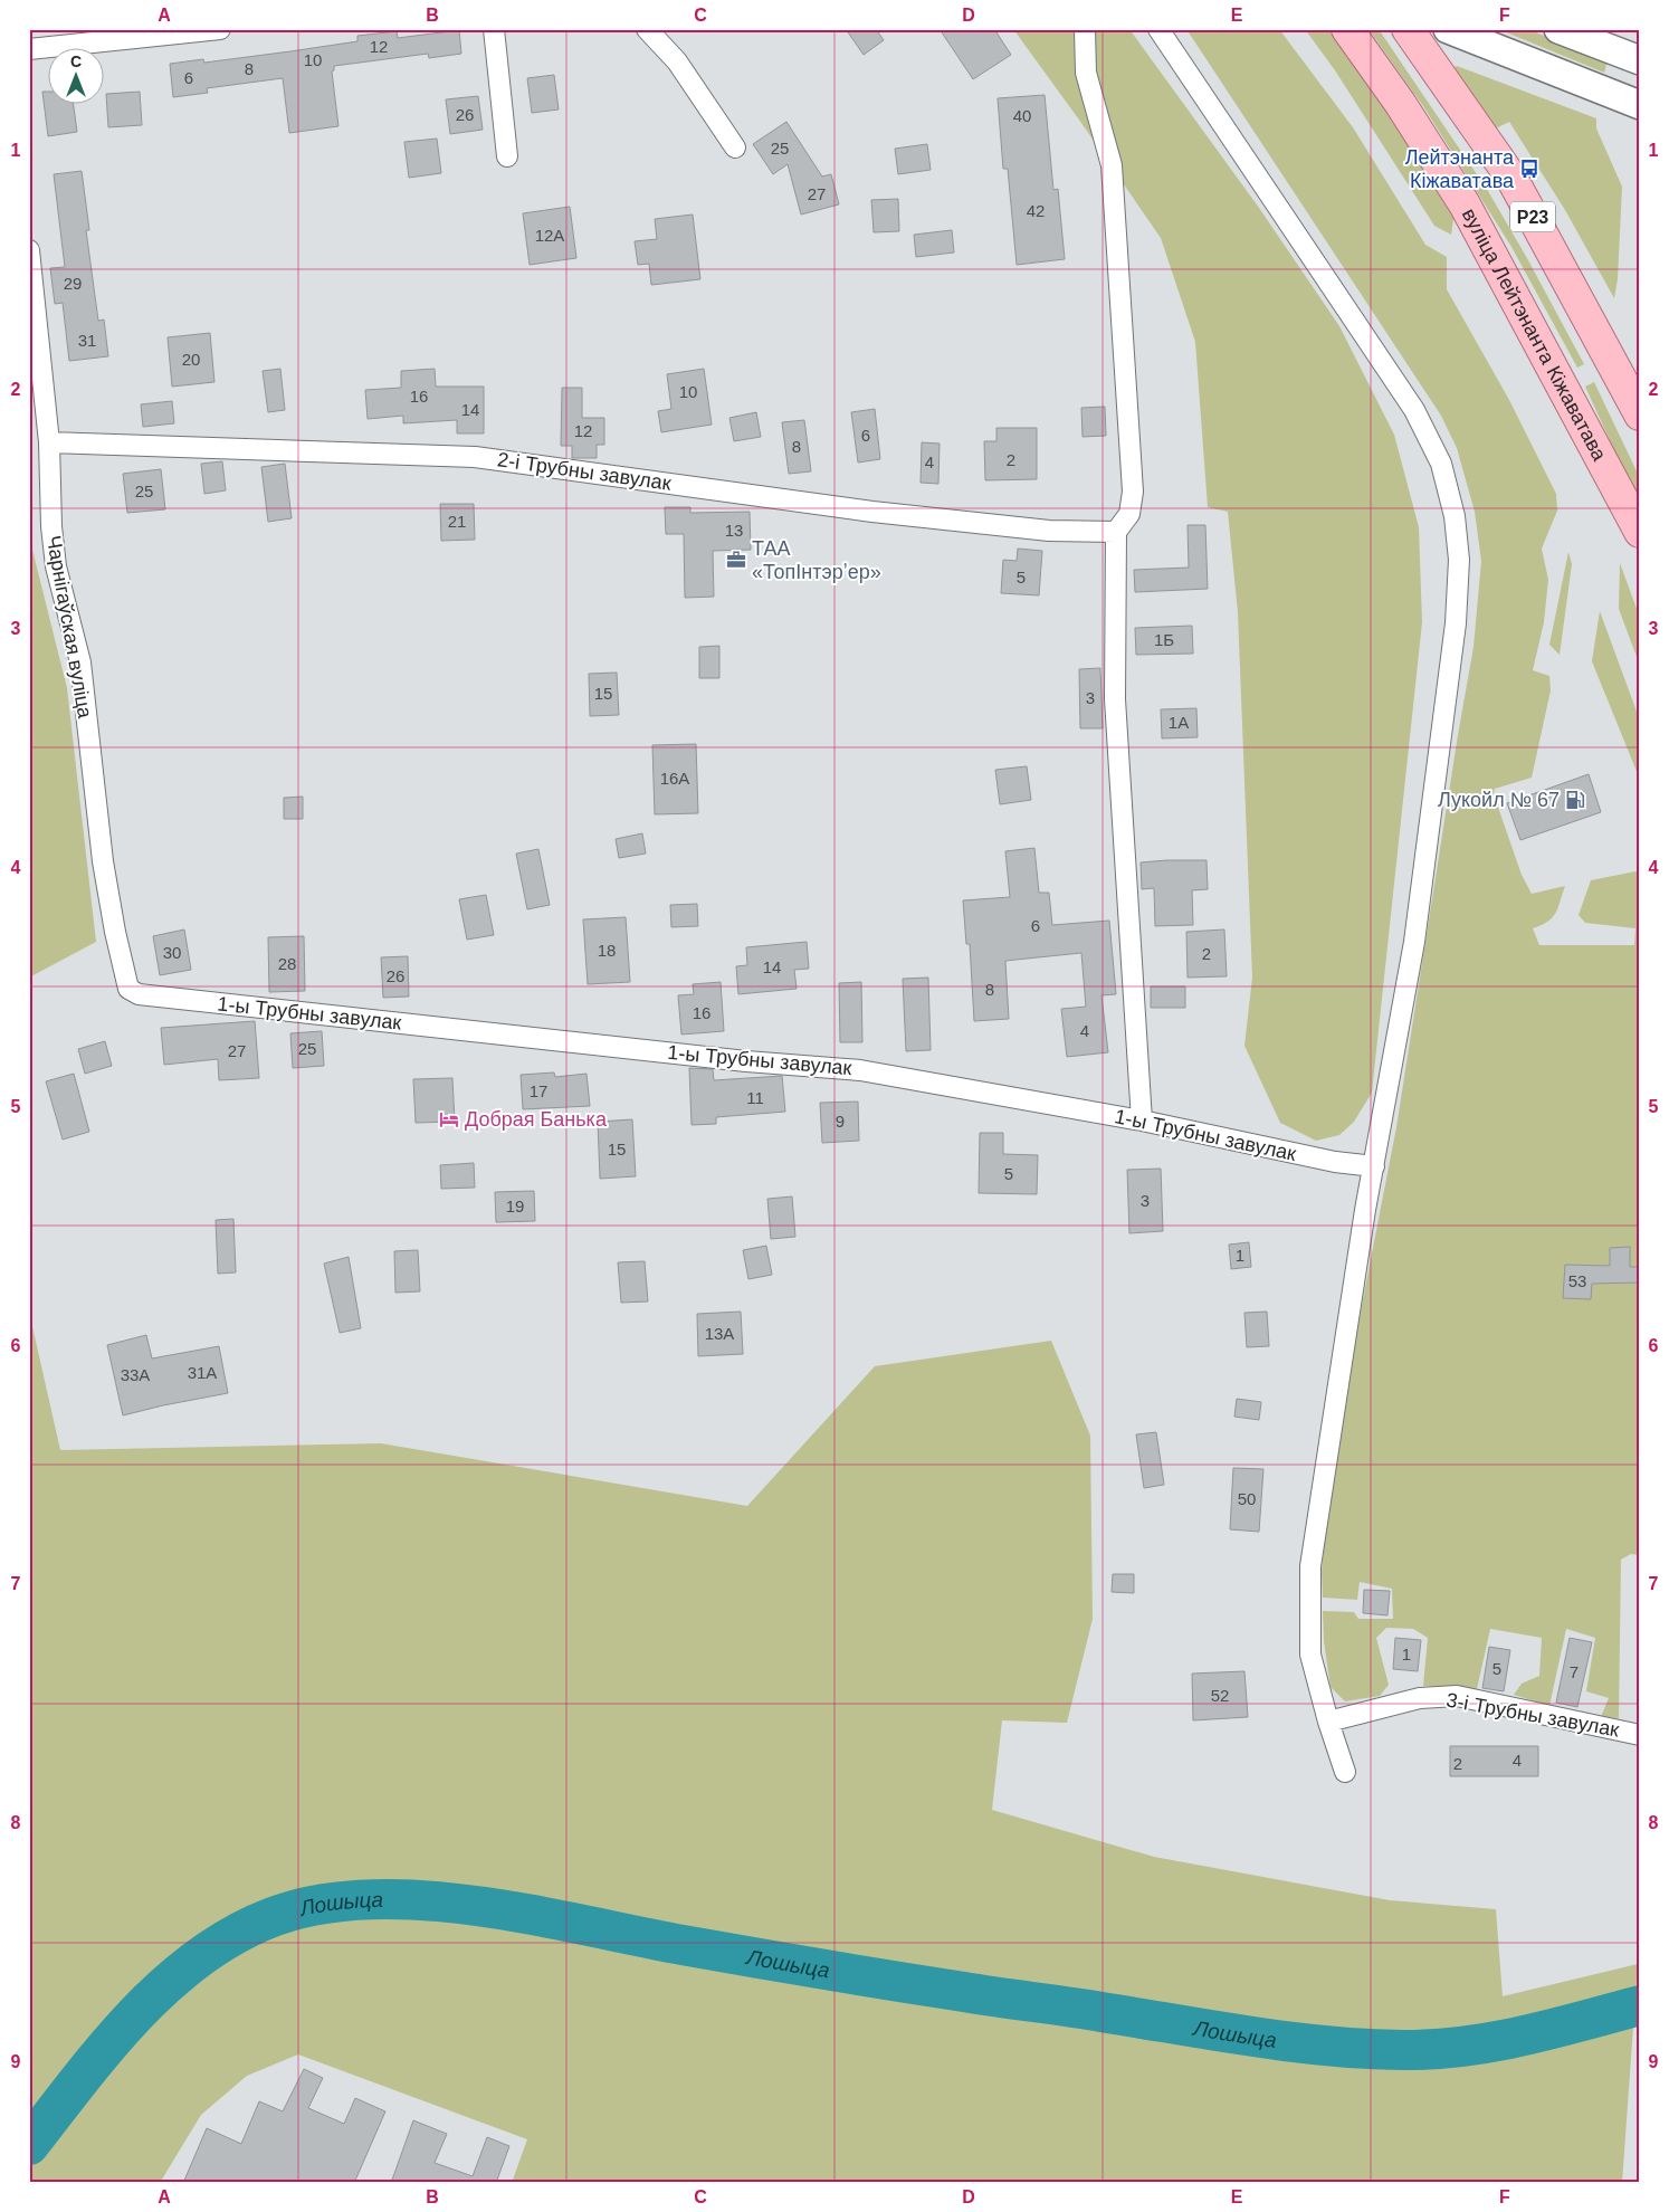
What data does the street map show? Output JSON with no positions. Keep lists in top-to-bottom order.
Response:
{
  "streets": {
    "main road": ["Р23", "вуліца Лейтэнанта Кіжаватава"],
    "street": [
      "2-і Трубны завулак",
      "Чарнігаўская вуліца",
      "1-ы Трубны завулак",
      "3-і Трубны завулак"
    ]
  },
  "crossings": [
    ["2-і Трубны завулак", "Чарнігаўская вуліца"],
    ["Чарнігаўская вуліца", "1-ы Трубны завулак"]
  ],
  "water": ["Лошыца"],
  "places": {
    "bus stop": ["Лейтэнанта Кіжаватава"],
    "office": ["ТАА «ТопІнтэрʼер»"],
    "fuel station": ["Лукойл № 67"],
    "hotel": ["Добрая Банька"]
  },
  "house_numbers": [
    "12",
    "10",
    "8",
    "6",
    "26",
    "40",
    "25",
    "27",
    "42",
    "12А",
    "29",
    "31",
    "20",
    "10",
    "16",
    "14",
    "12",
    "6",
    "8",
    "2",
    "4",
    "25",
    "21",
    "13",
    "5",
    "1Б",
    "15",
    "3",
    "1А",
    "16А",
    "6",
    "18",
    "30",
    "2",
    "28",
    "14",
    "26",
    "8",
    "16",
    "4",
    "25",
    "27",
    "17",
    "11",
    "9",
    "15",
    "5",
    "3",
    "19",
    "1",
    "53",
    "13А",
    "31А",
    "33А",
    "50",
    "1",
    "5",
    "7",
    "52",
    "4",
    "2"
  ],
  "north": "top",
  "grid": {
    "columns": [
      "A",
      "B",
      "C",
      "D",
      "E",
      "F"
    ],
    "rows": [
      "1",
      "2",
      "3",
      "4",
      "5",
      "6",
      "7",
      "8",
      "9"
    ]
  }
}
